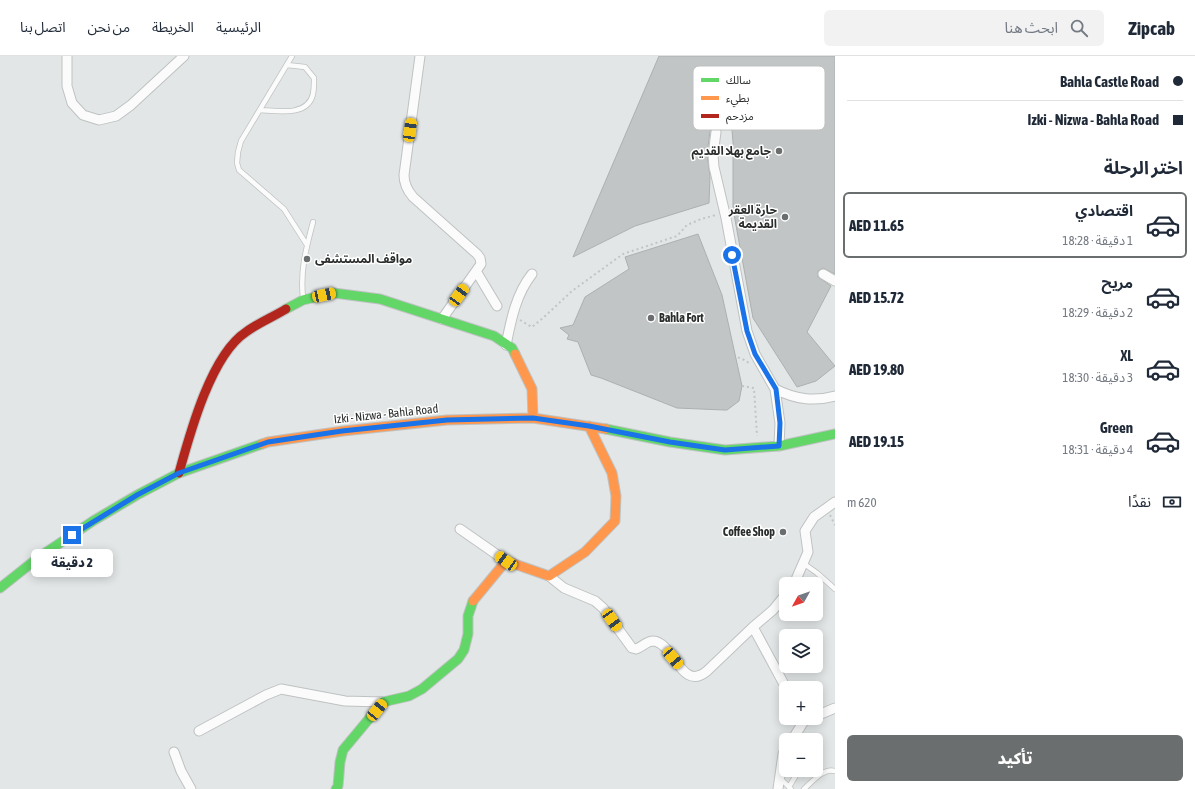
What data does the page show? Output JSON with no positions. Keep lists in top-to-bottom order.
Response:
{
  "streets": {
    "street": ["Izki - Nizwa - Bahla Road"]
  },
  "places": [
    "جامع بهلا القديم",
    "حارة العقر القديمة",
    "مواقف المستشفى",
    "Bahla Fort",
    "Coffee Shop"
  ],
  "legend": ["سالك", "بطيء", "مزدحم"],
  "north": "bottom left",
  "page": {
    "header": "Zipcab",
    "search": "ابحث هنا",
    "nav": [
      "الرئيسية",
      "الخريطة",
      "من نحن",
      "اتصل بنا"
    ],
    "banner": ["Bahla Castle Road", "Izki - Nizwa - Bahla Road"],
    "heading": "اختر الرحلة",
    "list": [
      {
        "name": "اقتصادي",
        "note": "1 دقيقة · 18:28",
        "value": "AED 11.65"
      },
      {
        "name": "مريح",
        "note": "2 دقيقة · 18:29",
        "value": "AED 15.72"
      },
      {
        "name": "XL",
        "note": "3 دقيقة · 18:30",
        "value": "AED 19.80"
      },
      {
        "name": "Green",
        "note": "4 دقيقة · 18:31",
        "value": "AED 19.15"
      }
    ],
    "pay": ["نقدًا", "620 m"],
    "bubble": "2 دقيقة",
    "map_buttons": ["+", "−"],
    "buttons": "تأكيد"
  }
}
